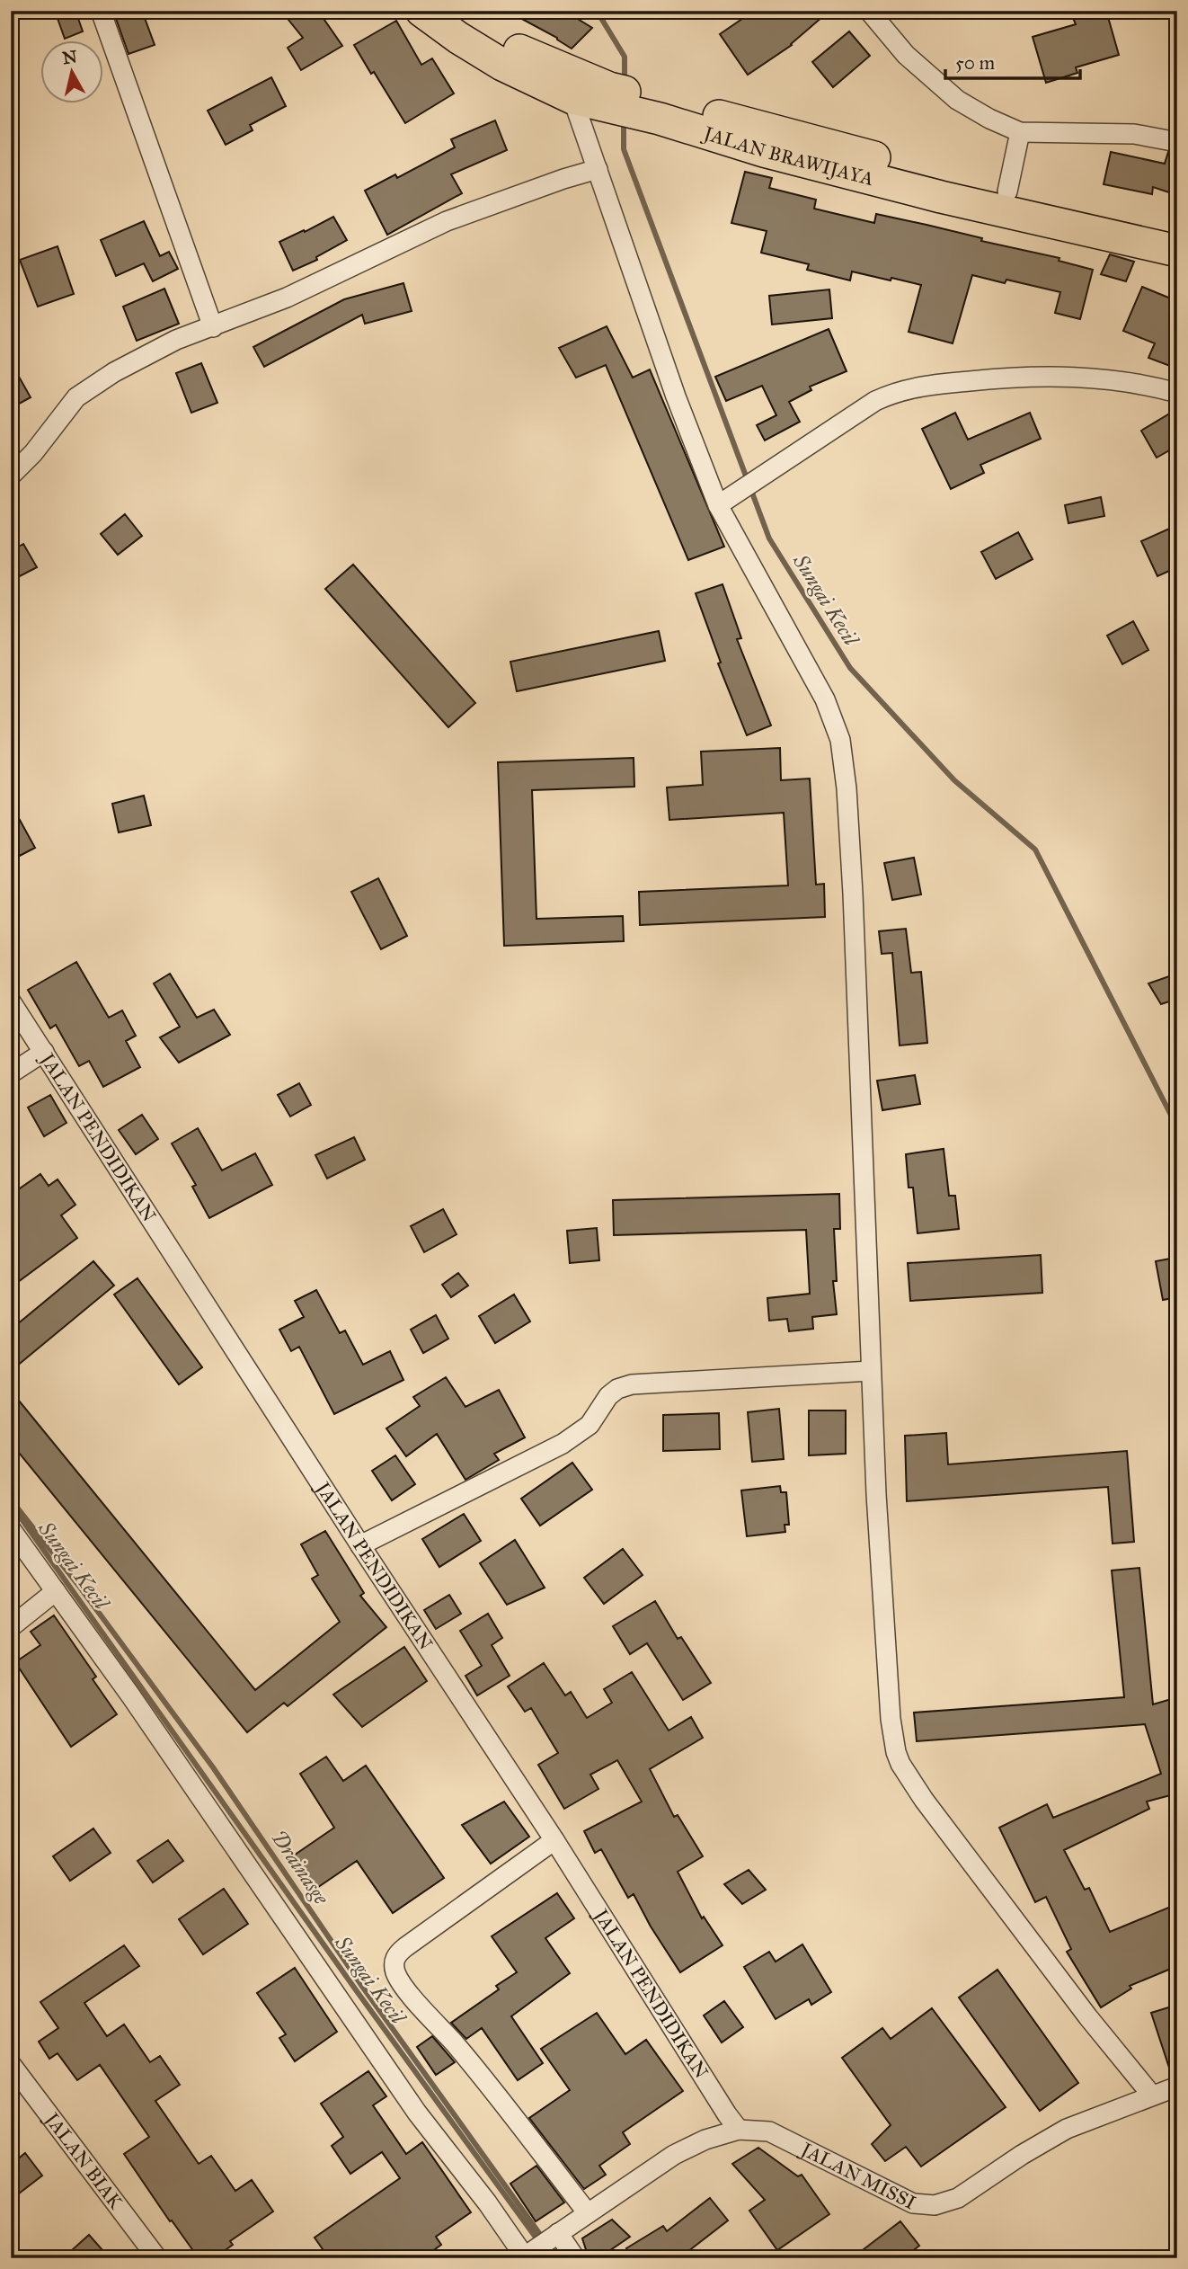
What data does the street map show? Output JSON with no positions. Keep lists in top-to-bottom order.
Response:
{
  "streets": {
    "highway": ["JALAN BRAWIJAYA"],
    "street": ["JALAN PENDIDIKAN", "JALAN BIAK", "JALAN MISSI"]
  },
  "crossings": [
    ["JALAN PENDIDIKAN", "JALAN MISSI"]
  ],
  "water": ["Sungai Kecil", "Drainasge"],
  "scale_bar": "50 m",
  "north": "top"
}
